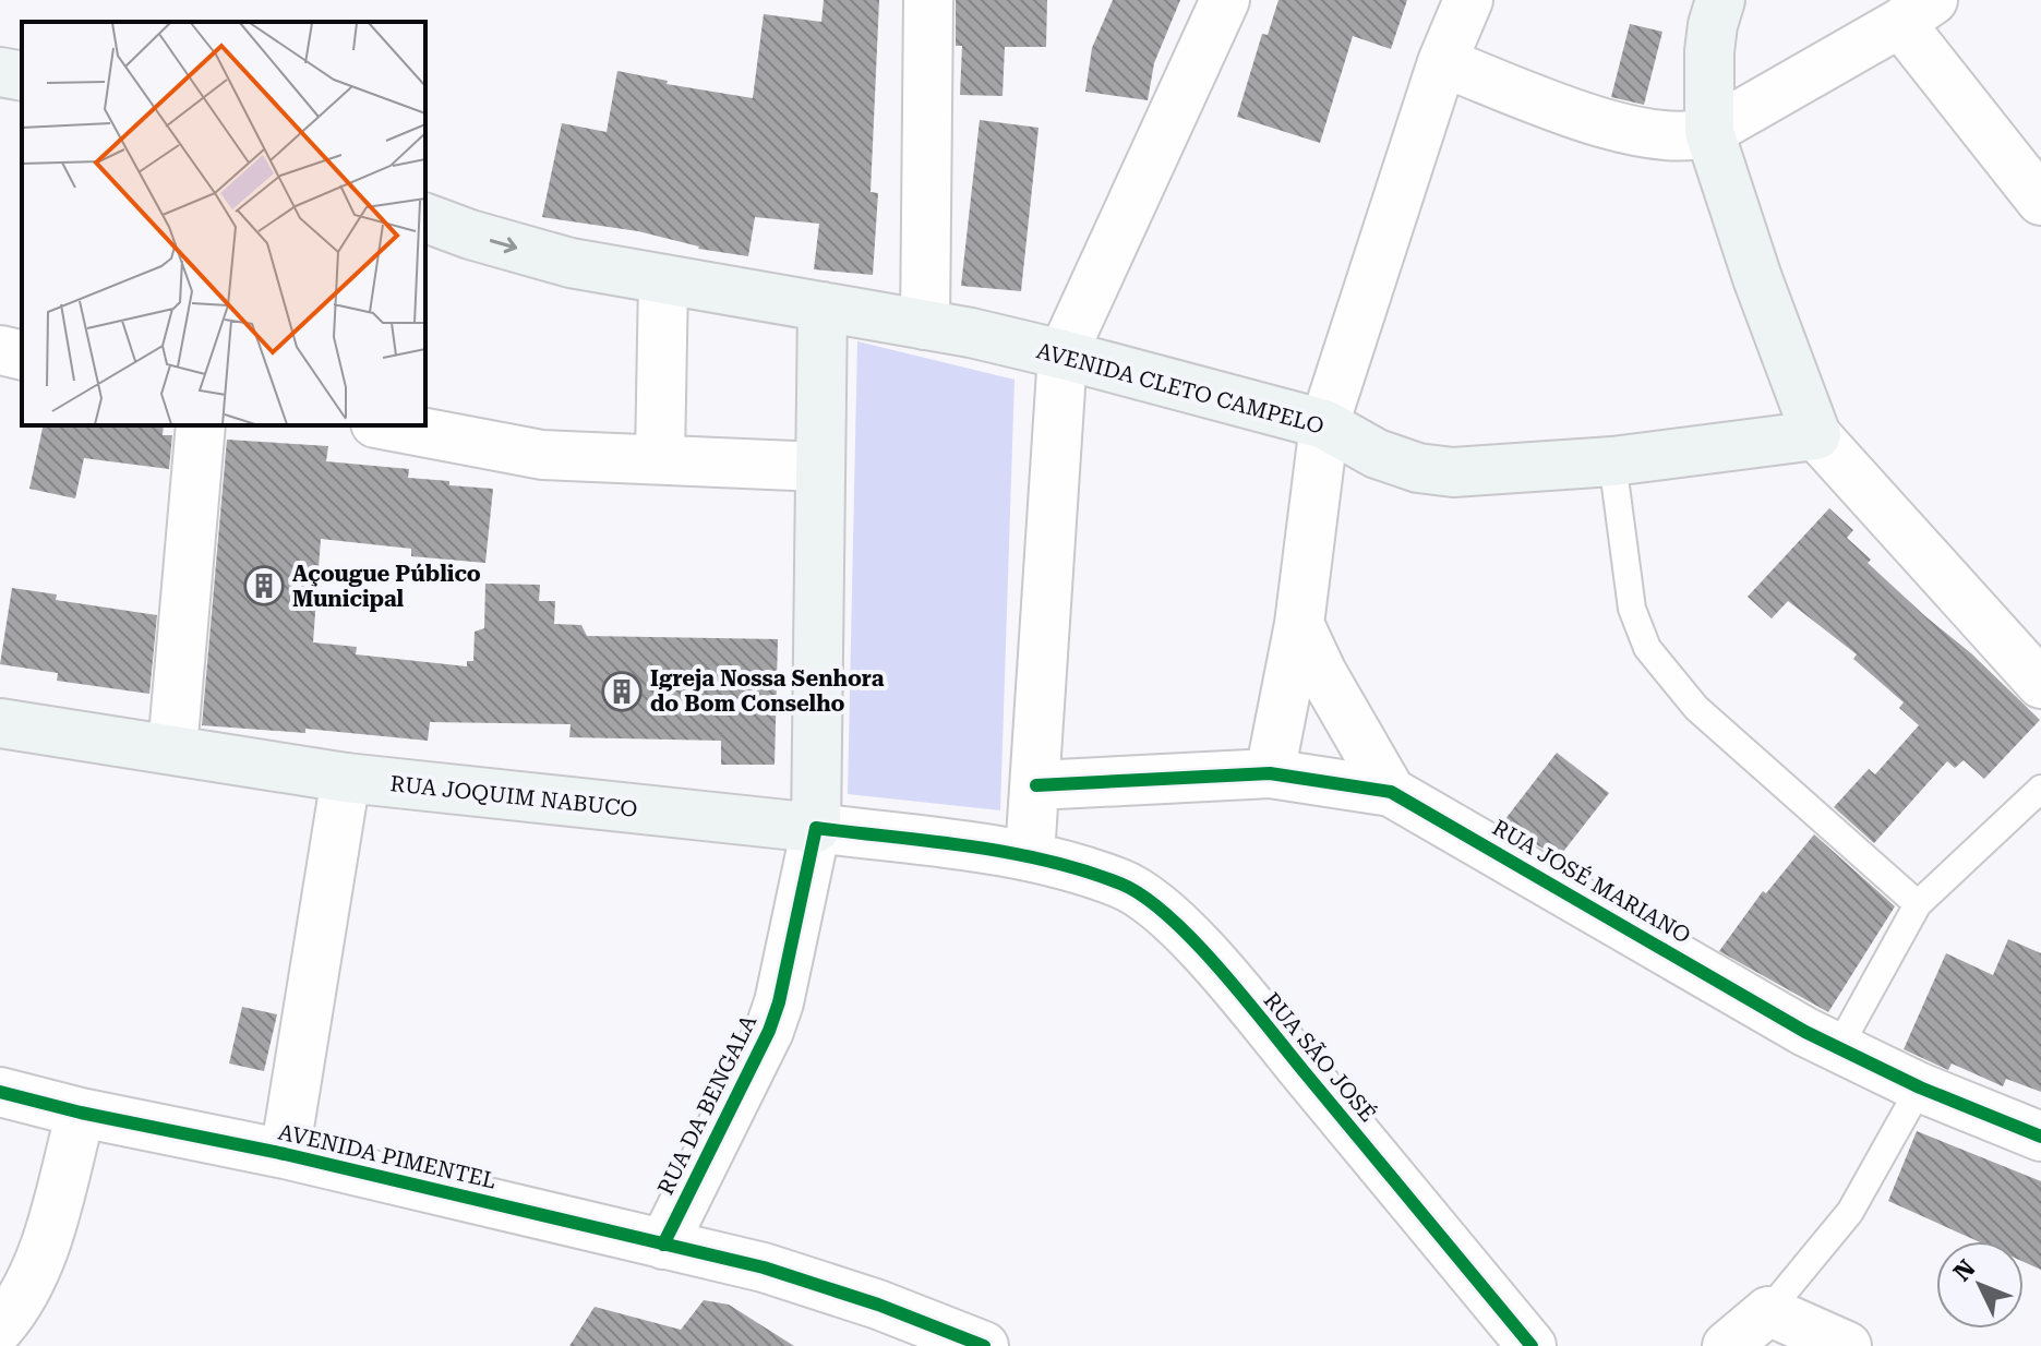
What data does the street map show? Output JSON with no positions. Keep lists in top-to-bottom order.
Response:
{
  "streets": {
    "main road": ["AVENIDA CLETO CAMPELO", "RUA JOQUIM NABUCO", "RUA DA BENGALA"],
    "street": ["RUA JOSÉ MARIANO", "RUA SÃO JOSÉ", "AVENIDA PIMENTEL"]
  },
  "crossings": [
    ["AVENIDA CLETO CAMPELO", "RUA DA BENGALA"],
    ["RUA JOQUIM NABUCO", "RUA SÃO JOSÉ"],
    ["RUA JOQUIM NABUCO", "RUA DA BENGALA"],
    ["RUA DA BENGALA", "AVENIDA PIMENTEL"]
  ],
  "places": {
    "building": ["Açougue Público Municipal", "Igreja Nossa Senhora do Bom Conselho"]
  },
  "north": "top left"
}
